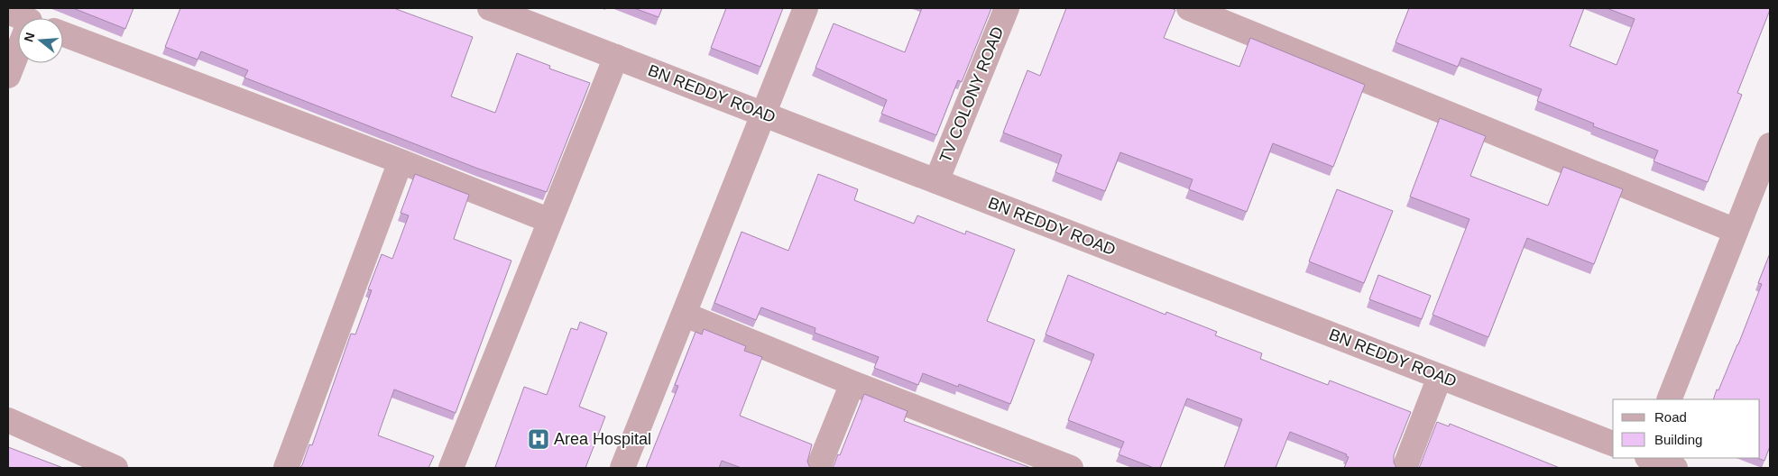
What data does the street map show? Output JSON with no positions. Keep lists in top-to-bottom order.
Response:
{
  "streets": {
    "street": ["BN REDDY ROAD", "TV COLONY ROAD"]
  },
  "crossings": [
    ["BN REDDY ROAD", "TV COLONY ROAD"]
  ],
  "places": {
    "hospital": ["Area Hospital"]
  },
  "legend": ["Road", "Building"],
  "north": "left"
}
